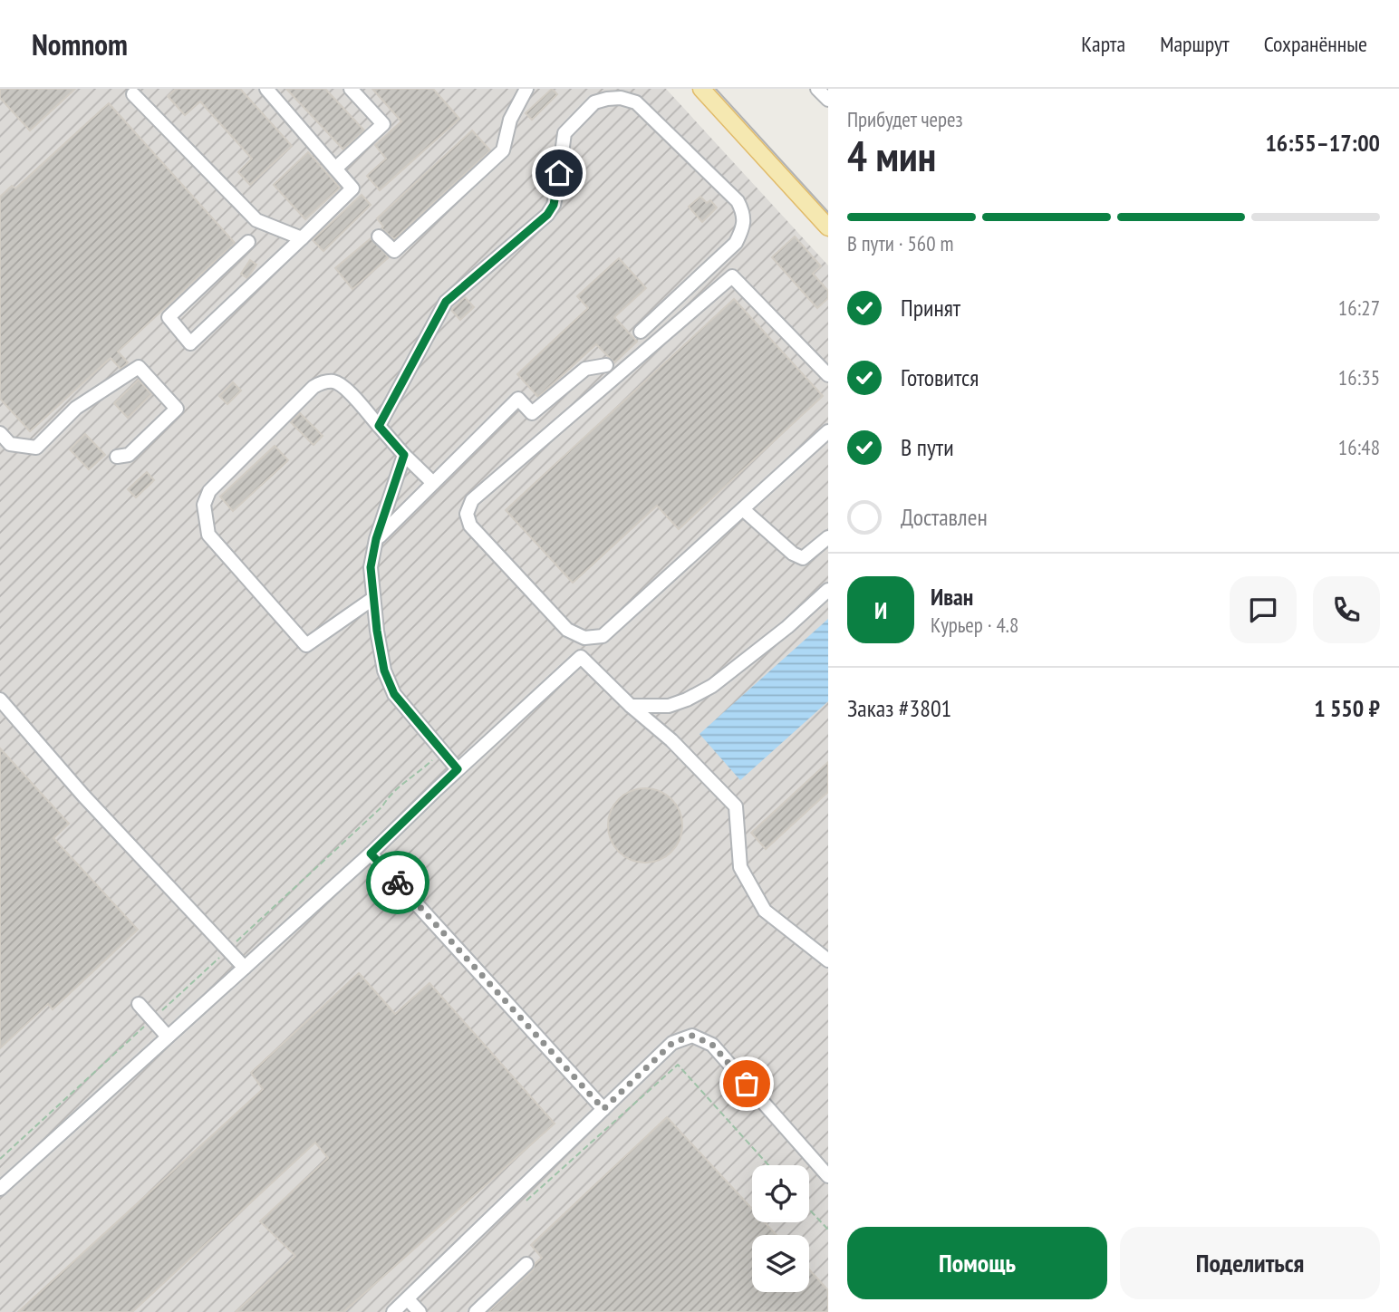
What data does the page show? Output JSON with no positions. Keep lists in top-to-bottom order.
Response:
{
  "page": {
    "header": "Nomnom",
    "nav": ["Карта", "Маршрут", "Сохранённые"],
    "heading": ["4 мин", "Прибудет через", "16:55–17:00"],
    "panel": [
      "Иван",
      "Курьер · 4.8",
      "Заказ #3801",
      "1 550 ₽"
    ],
    "bar": "В пути · 560 m",
    "list": [
      ["Принят", "16:27"],
      ["Готовится", "16:35"],
      ["В пути", "16:48"],
      "Доставлен"
    ],
    "round": "И",
    "buttons": ["Помощь", "Поделиться"]
  }
}
